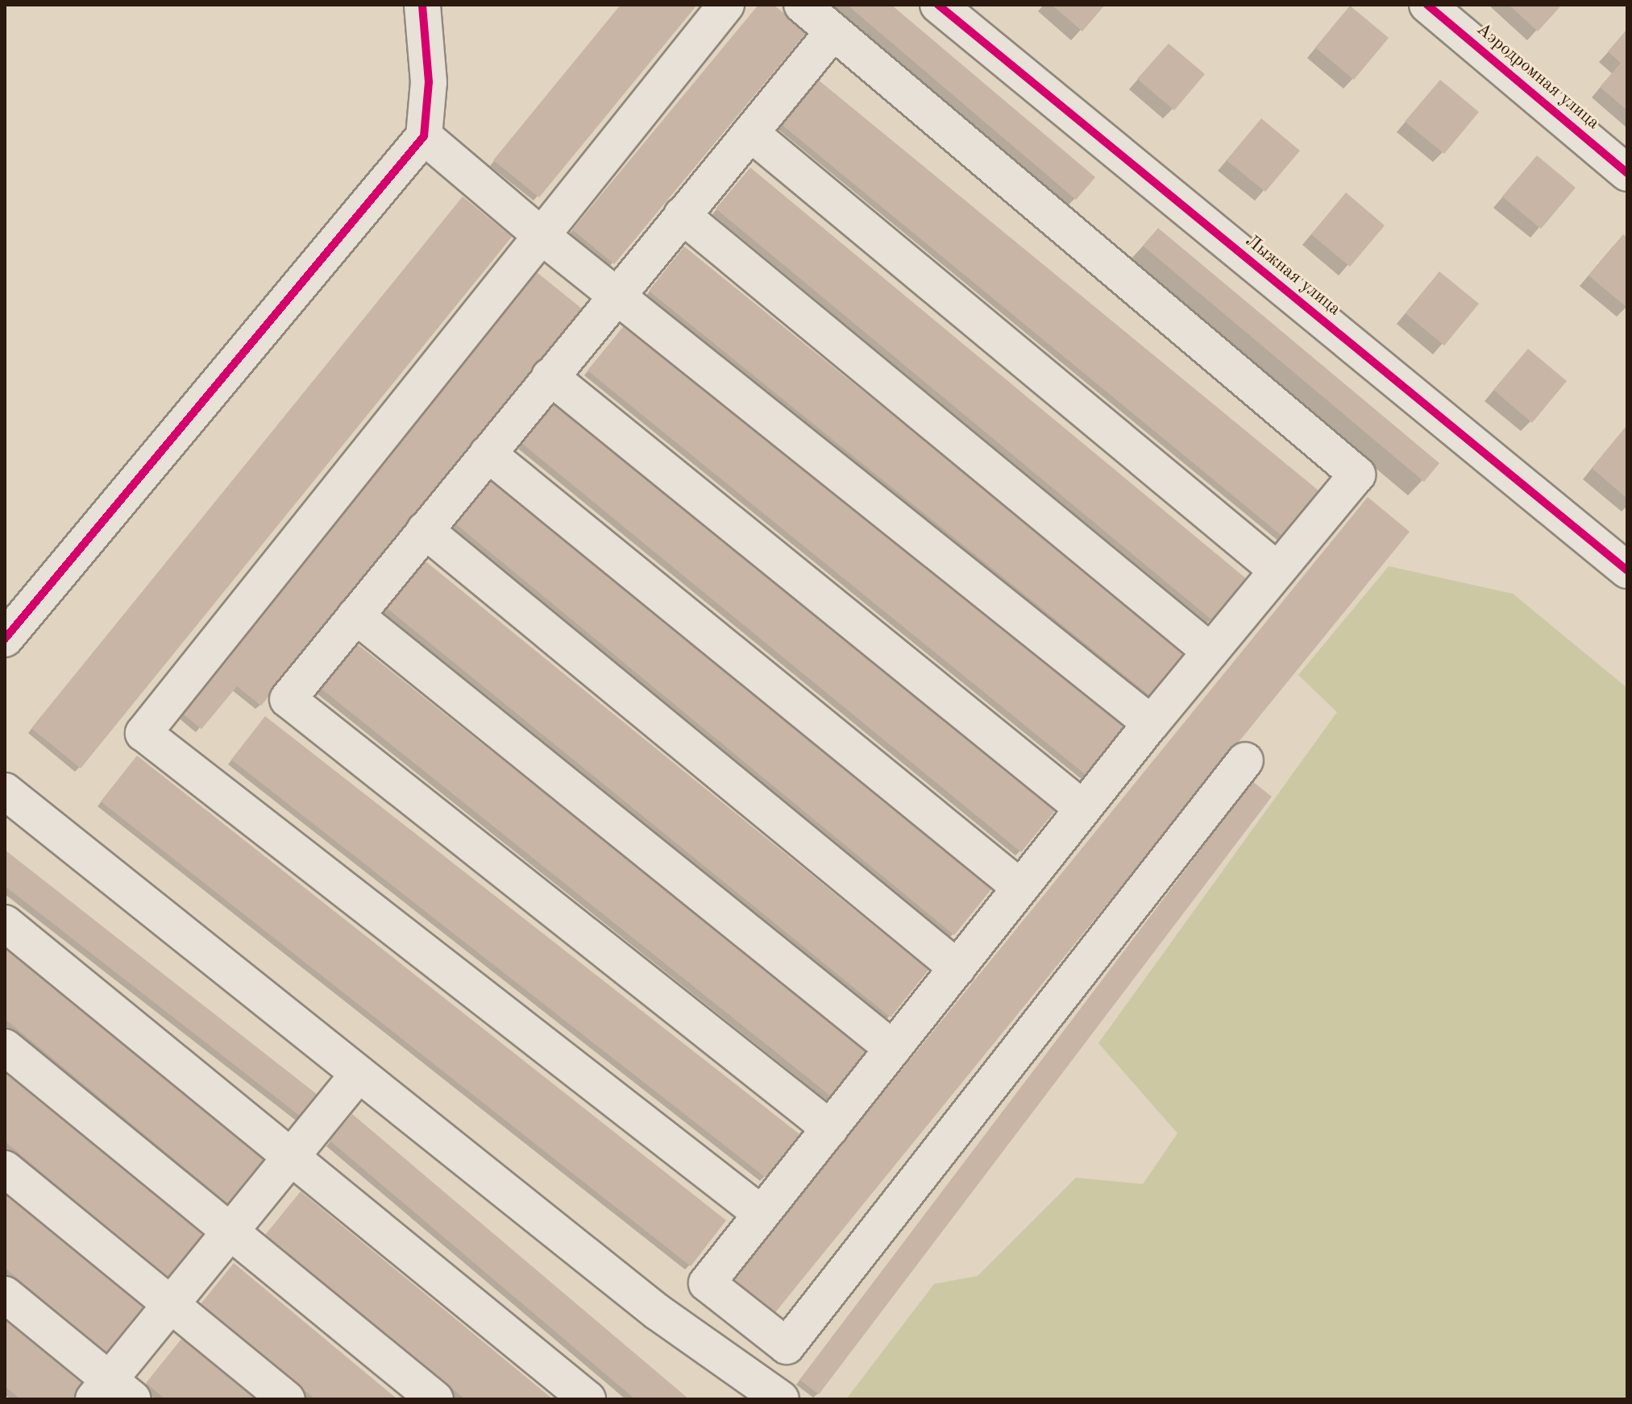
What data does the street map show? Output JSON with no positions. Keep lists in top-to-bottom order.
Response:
{
  "streets": {
    "street": ["Аэродромная улица", "Лыжная улица"]
  }
}
